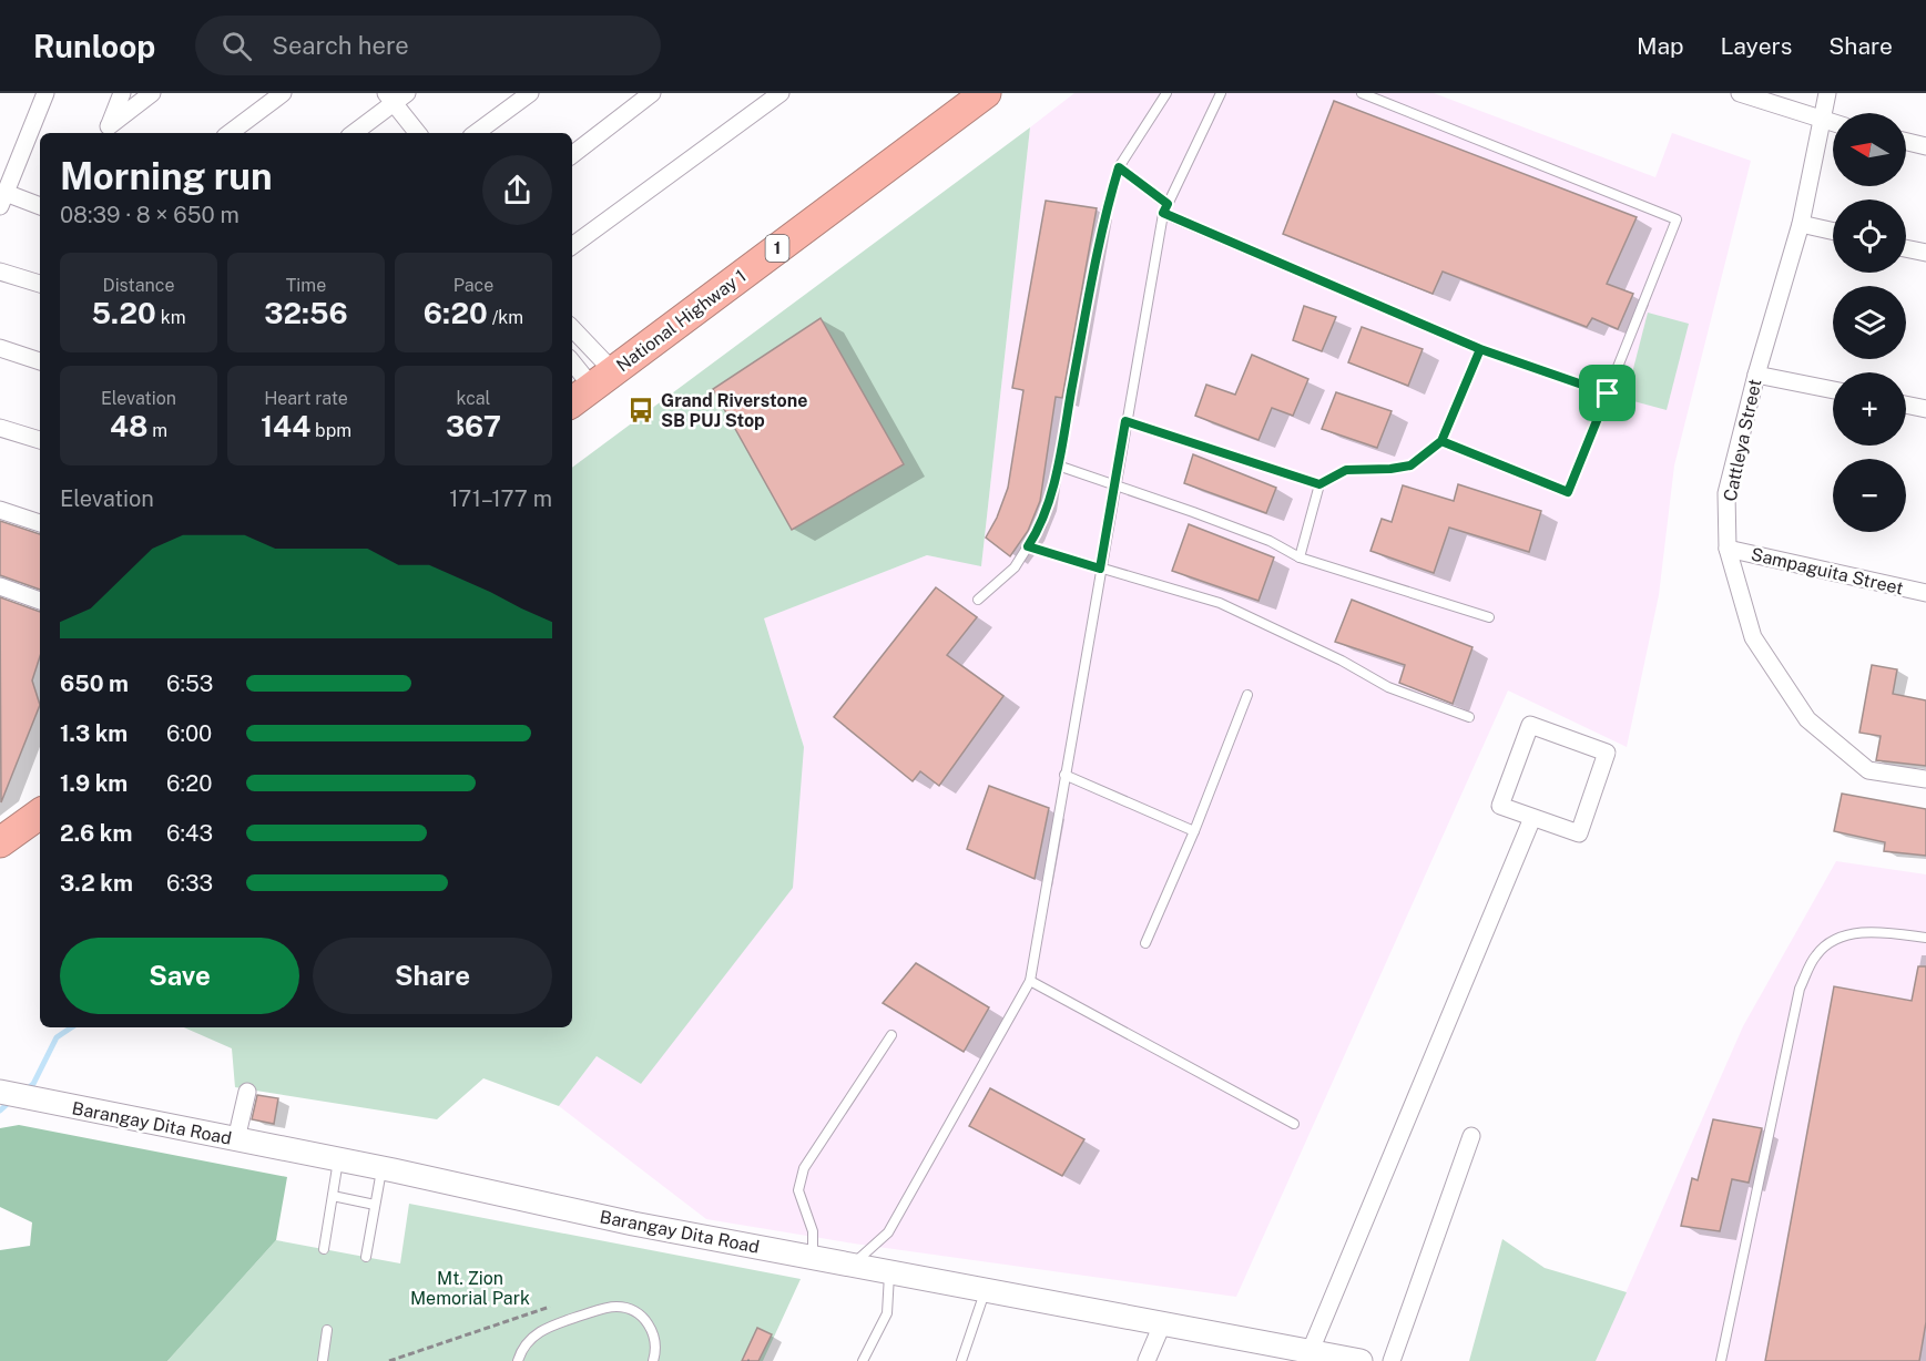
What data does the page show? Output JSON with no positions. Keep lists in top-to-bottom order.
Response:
{
  "streets": {
    "highway": ["1", "National Highway 1"],
    "street": ["Cattleya Street", "Sampaguita Street", "Barangay Dita Road"]
  },
  "crossings": [
    ["Cattleya Street", "Sampaguita Street"]
  ],
  "parks": ["Mt. Zion Memorial Park"],
  "places": {
    "bus stop": ["Grand Riverstone SB PUJ Stop"]
  },
  "north": "left",
  "page": {
    "header": "Runloop",
    "search": "Search here",
    "nav": ["Map", "Layers", "Share"],
    "map_buttons": ["+", "−"],
    "heading": ["Morning run", "08:39 · 8 × 650 m"],
    "stats": [
      ["Distance", "5.20 km"],
      ["Time", "32:56"],
      ["Pace", "6:20 /km"],
      ["Elevation", "48 m"],
      ["Heart rate", "144 bpm"],
      ["kcal", "367"]
    ],
    "chart": ["Elevation", "171–177 m"],
    "list": [
      {
        "name": "650 m",
        "note": "6:53"
      },
      {
        "name": "1.3 km",
        "note": "6:00"
      },
      {
        "name": "1.9 km",
        "note": "6:20"
      },
      {
        "name": "2.6 km",
        "note": "6:43"
      },
      {
        "name": "3.2 km",
        "note": "6:33"
      }
    ],
    "buttons": ["Save", "Share"]
  }
}
